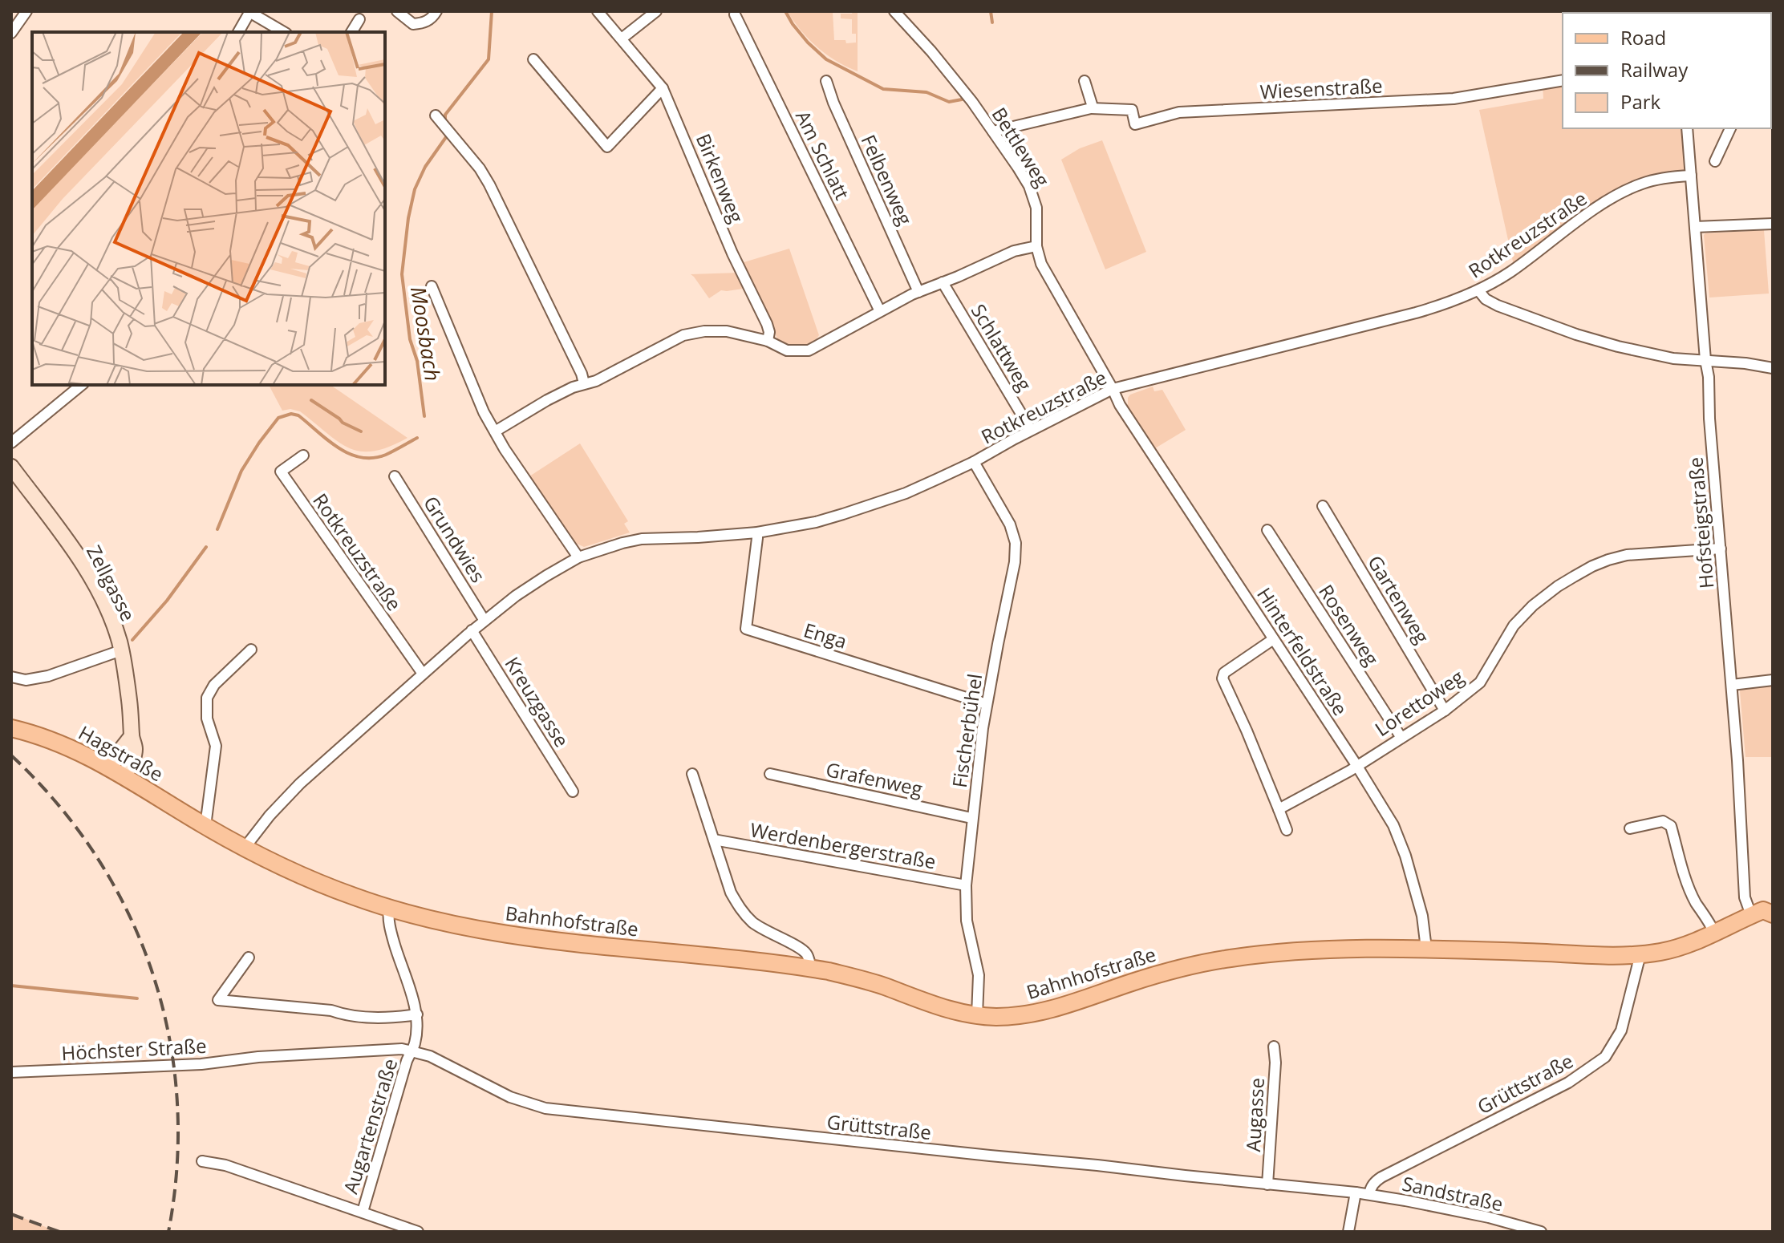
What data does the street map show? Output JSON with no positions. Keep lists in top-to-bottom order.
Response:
{
  "streets": {
    "main road": ["Zellgasse", "Hagstraße", "Bahnhofstraße"],
    "street": [
      "Wiesenstraße",
      "Bettleweg",
      "Am Schlatt",
      "Birkenweg",
      "Felbenweg",
      "Rotkreuzstraße",
      "Schlattweg",
      "Hofsteigstraße",
      "Grundwies",
      "Gartenweg",
      "Rosenweg",
      "Enga",
      "Hinterfeldstraße",
      "Kreuzgasse",
      "Lorettoweg",
      "Fischerbühel",
      "Grafenweg",
      "Werdenbergerstraße",
      "Höchster Straße",
      "Grüttstraße",
      "Augasse",
      "Augartenstraße",
      "Sandstraße"
    ]
  },
  "crossings": [
    ["Wiesenstraße", "Bettleweg"],
    ["Bettleweg", "Rotkreuzstraße"],
    ["Bettleweg", "Hinterfeldstraße"],
    ["Rotkreuzstraße", "Schlattweg"],
    ["Rotkreuzstraße", "Hofsteigstraße"],
    ["Rotkreuzstraße", "Grundwies"],
    ["Rotkreuzstraße", "Enga"],
    ["Rotkreuzstraße", "Hinterfeldstraße"],
    ["Rotkreuzstraße", "Kreuzgasse"],
    ["Rotkreuzstraße", "Fischerbühel"],
    ["Rotkreuzstraße", "Hagstraße"],
    ["Hofsteigstraße", "Lorettoweg"],
    ["Hofsteigstraße", "Bahnhofstraße"],
    ["Zellgasse", "Hagstraße"],
    ["Gartenweg", "Lorettoweg"],
    ["Rosenweg", "Lorettoweg"],
    ["Enga", "Fischerbühel"],
    ["Hinterfeldstraße", "Lorettoweg"],
    ["Hinterfeldstraße", "Bahnhofstraße"],
    ["Fischerbühel", "Grafenweg"],
    ["Fischerbühel", "Werdenbergerstraße"],
    ["Fischerbühel", "Bahnhofstraße"],
    ["Hagstraße", "Bahnhofstraße"],
    ["Bahnhofstraße", "Grüttstraße"],
    ["Höchster Straße", "Grüttstraße"],
    ["Höchster Straße", "Augartenstraße"],
    ["Grüttstraße", "Augasse"],
    ["Grüttstraße", "Augartenstraße"],
    ["Grüttstraße", "Sandstraße"]
  ],
  "water": ["Moosbach"],
  "legend": ["Road", "Railway", "Park"]
}
